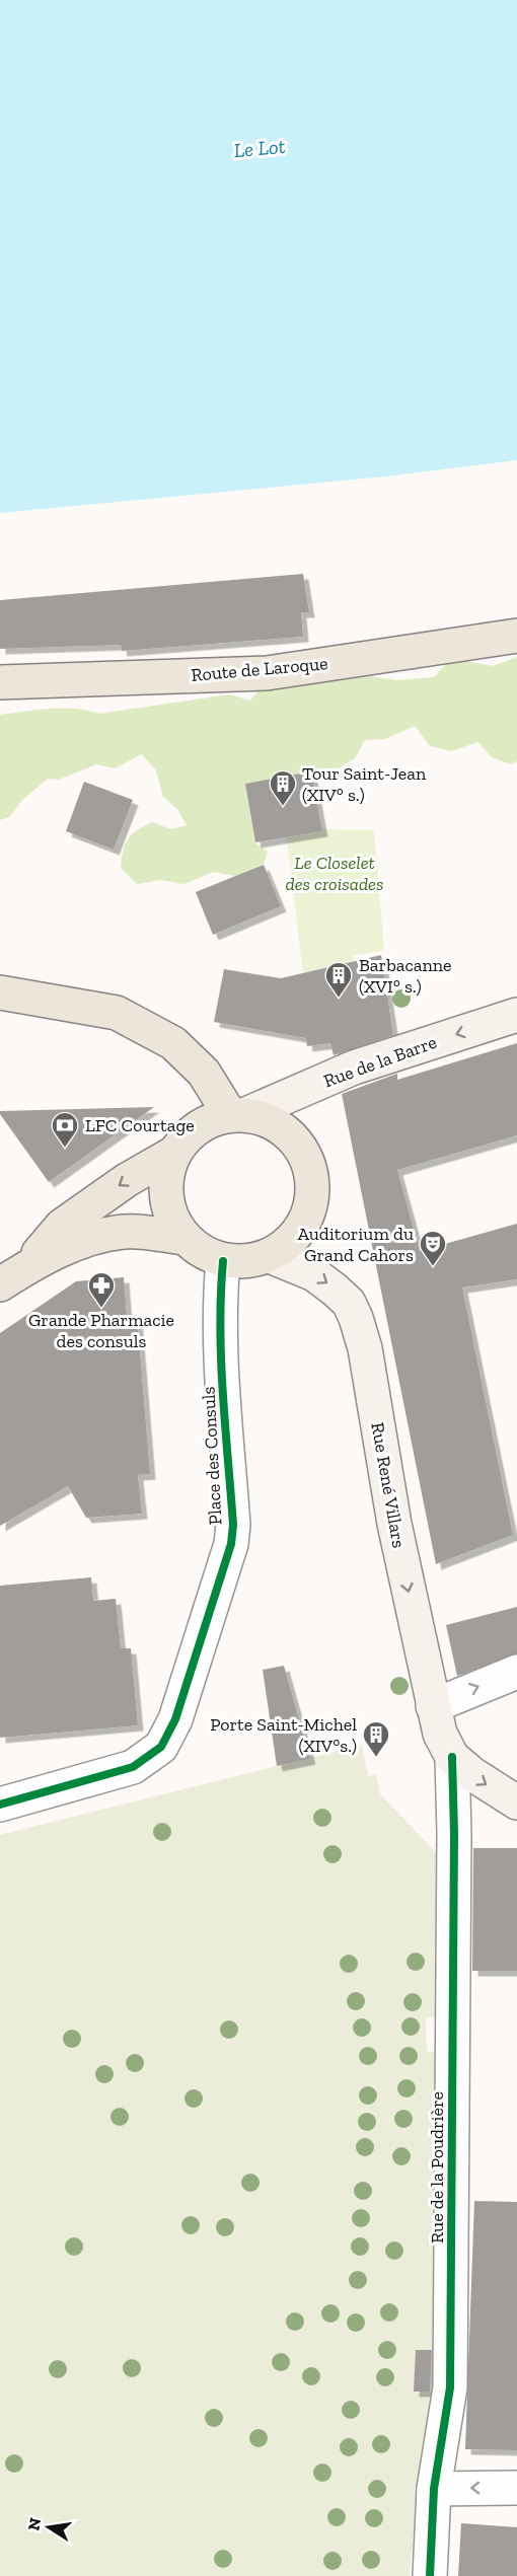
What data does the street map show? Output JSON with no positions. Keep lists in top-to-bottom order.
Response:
{
  "streets": {
    "main road": ["Route de Laroque", "Rue de la Barre", "Rue René Villars"],
    "street": ["Place des Consuls", "Rue de la Poudrière"]
  },
  "crossings": [
    ["Rue de la Barre", "Place des Consuls"],
    ["Rue de la Barre", "Rue René Villars"],
    ["Place des Consuls", "Rue René Villars"],
    ["Rue René Villars", "Rue de la Poudrière"]
  ],
  "one_way": ["Rue de la Barre", "Rue René Villars"],
  "water": ["Le Lot"],
  "parks": ["Le Closelet des croisades"],
  "places": {
    "building": ["Tour Saint-Jean (XIV° s.)", "Barbacanne (XVI° s.)", "Porte Saint-Michel (XIV°s.)"],
    "bank": ["LFC Courtage"],
    "theatre": ["Auditorium du Grand Cahors"],
    "pharmacy": ["Grande Pharmacie des consuls"]
  },
  "north": "left"
}
